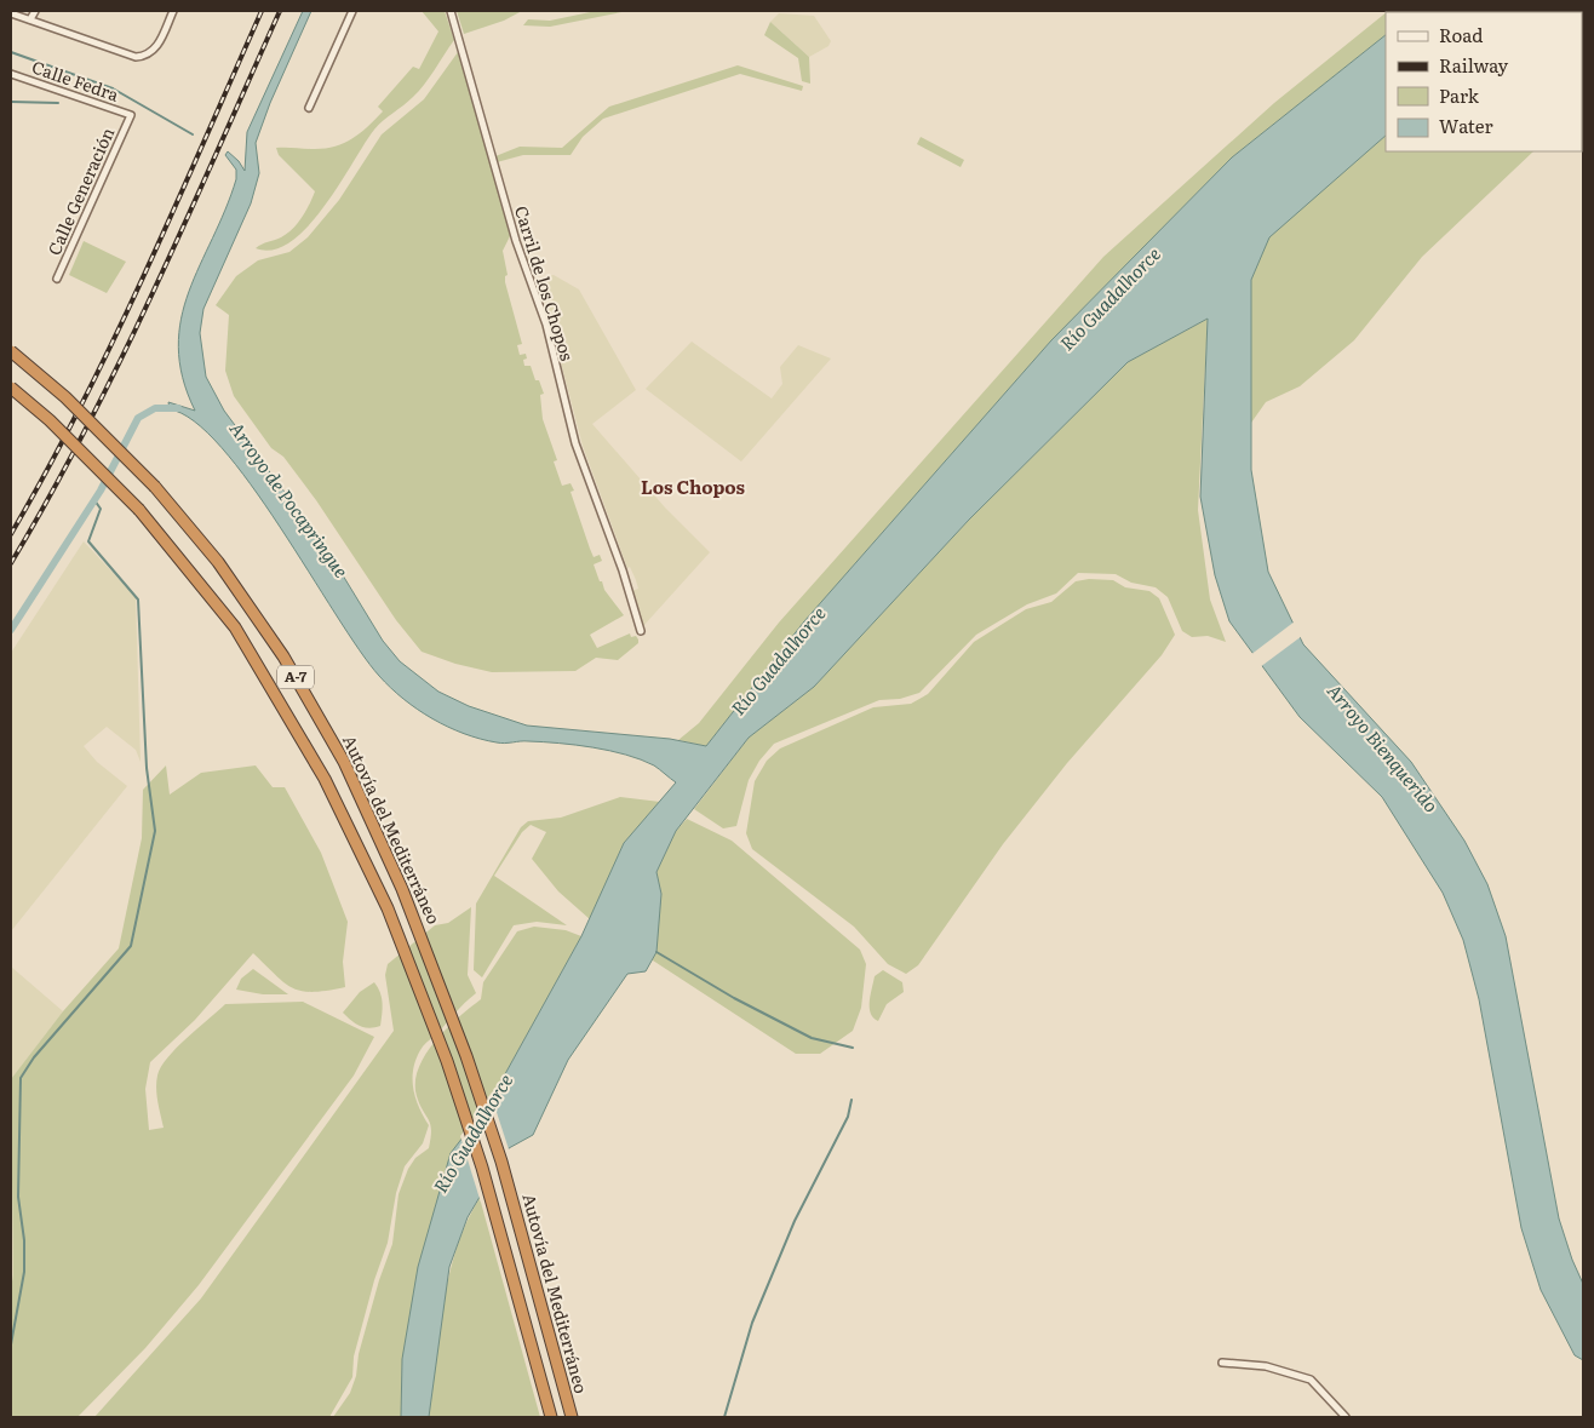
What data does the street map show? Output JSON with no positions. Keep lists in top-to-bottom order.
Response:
{
  "streets": {
    "highway": ["A-7", "Autovía del Mediterráneo"],
    "street": ["Calle Fedra", "Calle Generación", "Carril de los Chopos"]
  },
  "crossings": [
    ["Calle Fedra", "Calle Generación"]
  ],
  "districts": ["Los Chopos"],
  "water": ["Río Guadalhorce", "Arroyo de Pocapringue", "Arroyo Bienquerido"],
  "legend": [
    "Road",
    "Railway",
    "Park",
    "Water"
  ]
}
